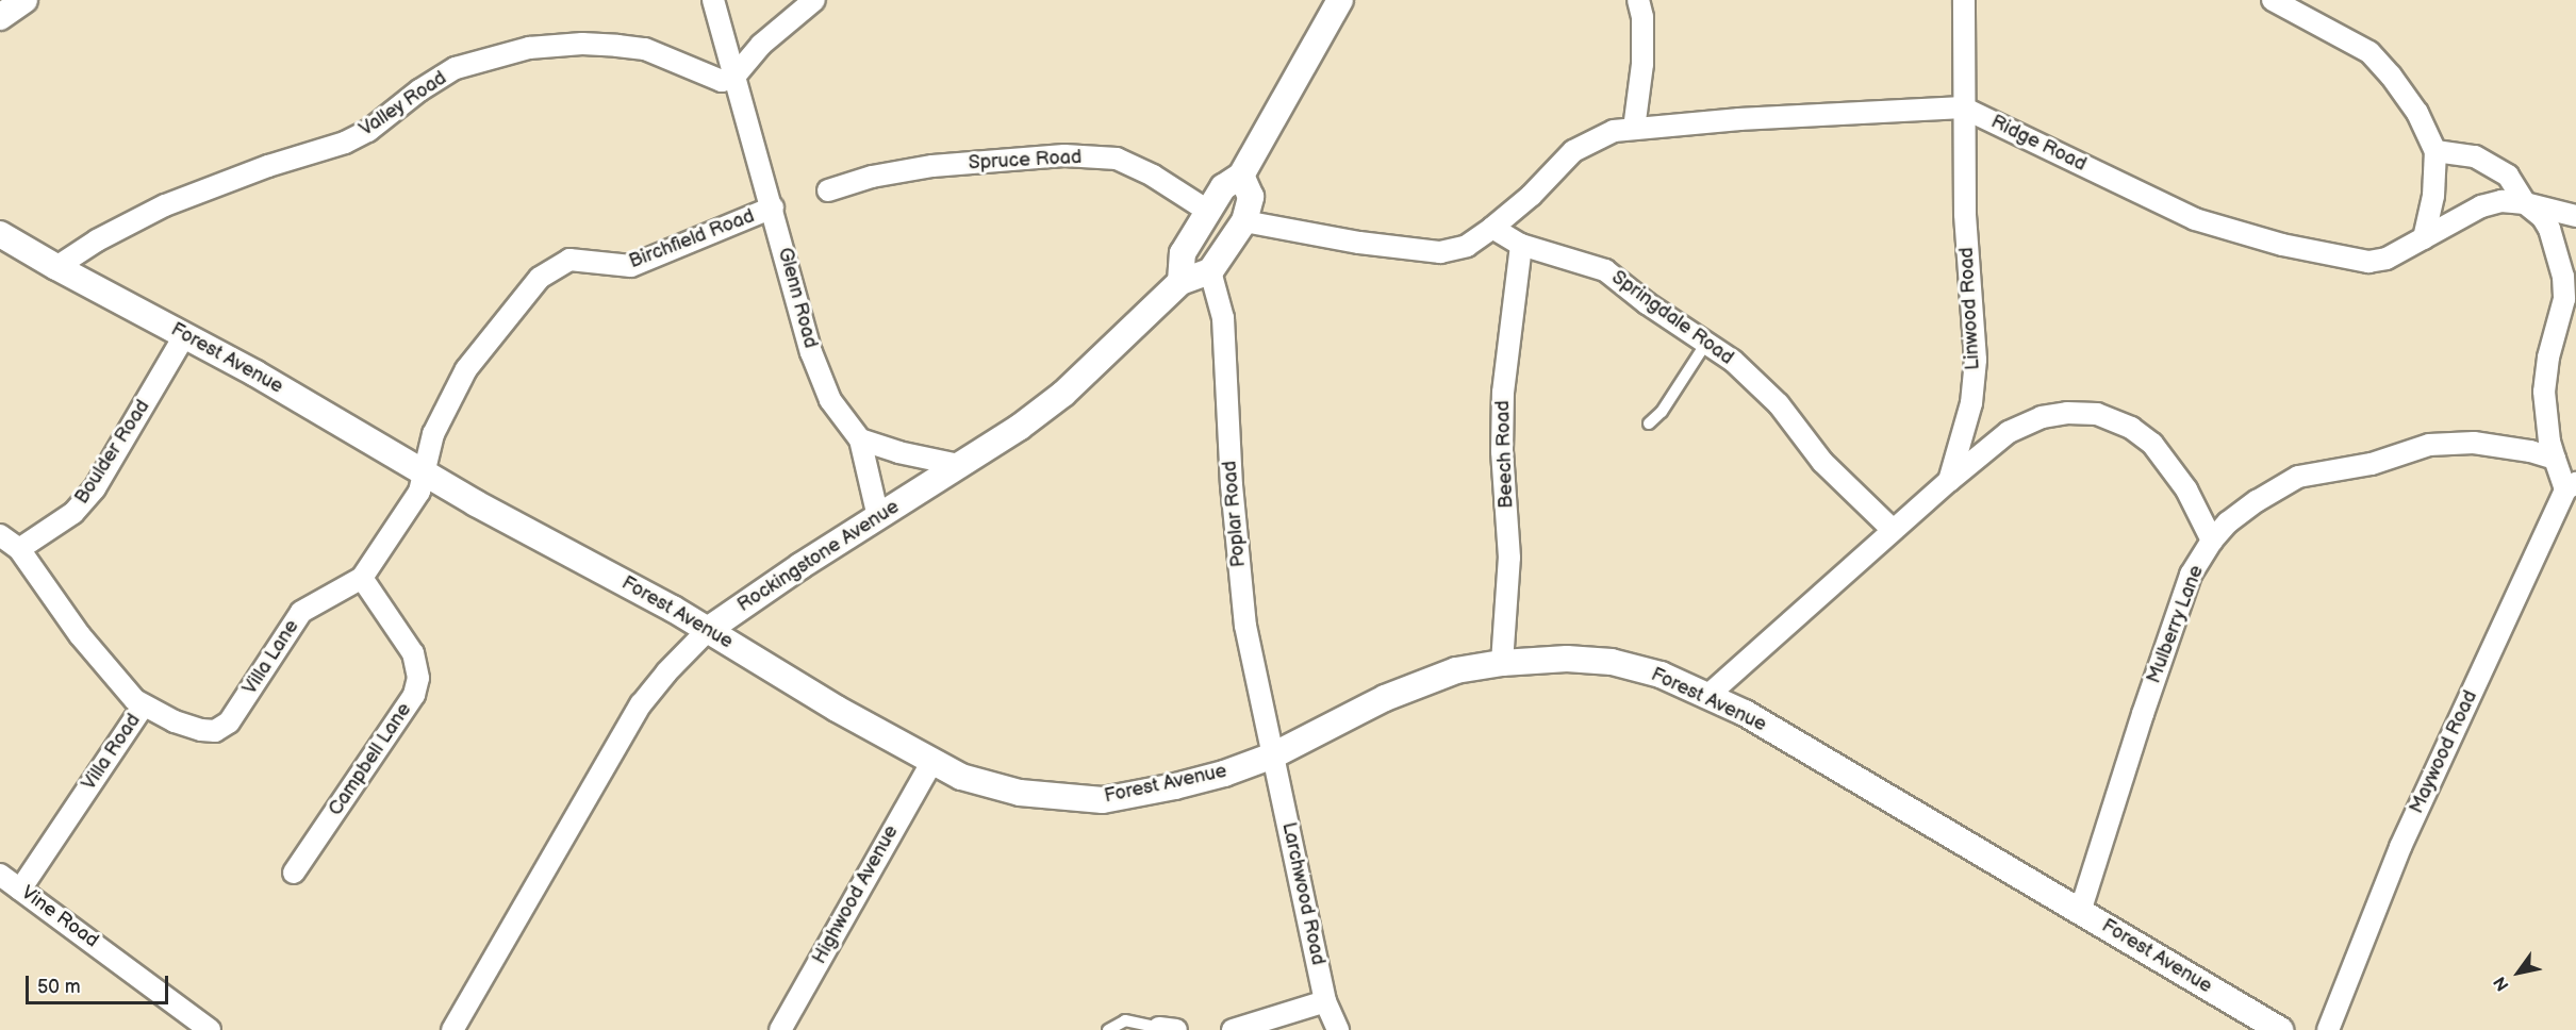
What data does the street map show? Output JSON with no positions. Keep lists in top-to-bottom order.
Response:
{
  "streets": {
    "street": [
      "Valley Road",
      "Ridge Road",
      "Spruce Road",
      "Birchfield Road",
      "Glenn Road",
      "Linwood Road",
      "Springdale Road",
      "Forest Avenue",
      "Boulder Road",
      "Beech Road",
      "Poplar Road",
      "Rockingstone Avenue",
      "Mulberry Lane",
      "Villa Lane",
      "Villa Road",
      "Maywood Road",
      "Campbell Lane",
      "Larchwood Road",
      "Highwood Avenue",
      "Vine Road"
    ]
  },
  "crossings": [
    ["Valley Road", "Glenn Road"],
    ["Valley Road", "Forest Avenue"],
    ["Ridge Road", "Linwood Road"],
    ["Ridge Road", "Springdale Road"],
    ["Birchfield Road", "Glenn Road"],
    ["Birchfield Road", "Forest Avenue"],
    ["Birchfield Road", "Villa Lane"],
    ["Glenn Road", "Rockingstone Avenue"],
    ["Springdale Road", "Beech Road"],
    ["Forest Avenue", "Boulder Road"],
    ["Forest Avenue", "Beech Road"],
    ["Forest Avenue", "Poplar Road"],
    ["Forest Avenue", "Rockingstone Avenue"],
    ["Forest Avenue", "Mulberry Lane"],
    ["Forest Avenue", "Villa Lane"],
    ["Forest Avenue", "Larchwood Road"],
    ["Forest Avenue", "Highwood Avenue"],
    ["Boulder Road", "Villa Road"],
    ["Poplar Road", "Rockingstone Avenue"],
    ["Poplar Road", "Larchwood Road"],
    ["Villa Lane", "Villa Road"],
    ["Villa Lane", "Campbell Lane"],
    ["Villa Road", "Vine Road"]
  ],
  "scale_bar": "50 m",
  "north": "bottom left"
}
